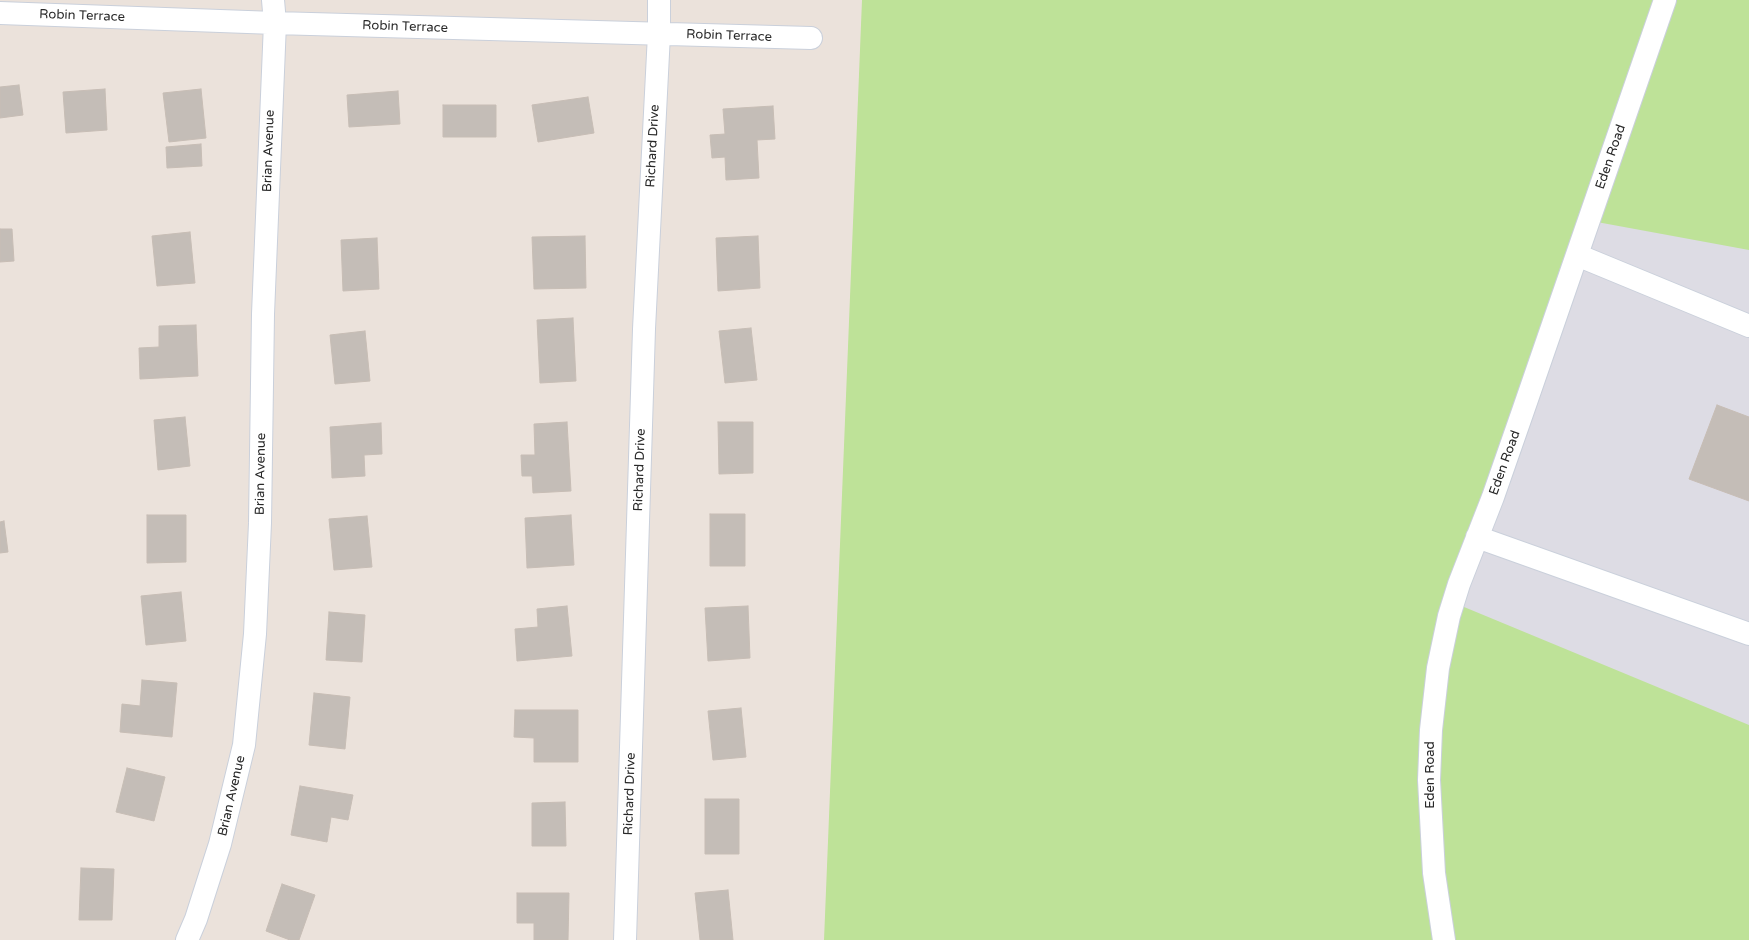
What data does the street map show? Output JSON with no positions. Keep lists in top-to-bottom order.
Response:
{
  "streets": {
    "street": [
      "Robin Terrace",
      "Richard Drive",
      "Brian Avenue",
      "Eden Road"
    ]
  },
  "crossings": [
    ["Robin Terrace", "Richard Drive"],
    ["Robin Terrace", "Brian Avenue"]
  ]
}
